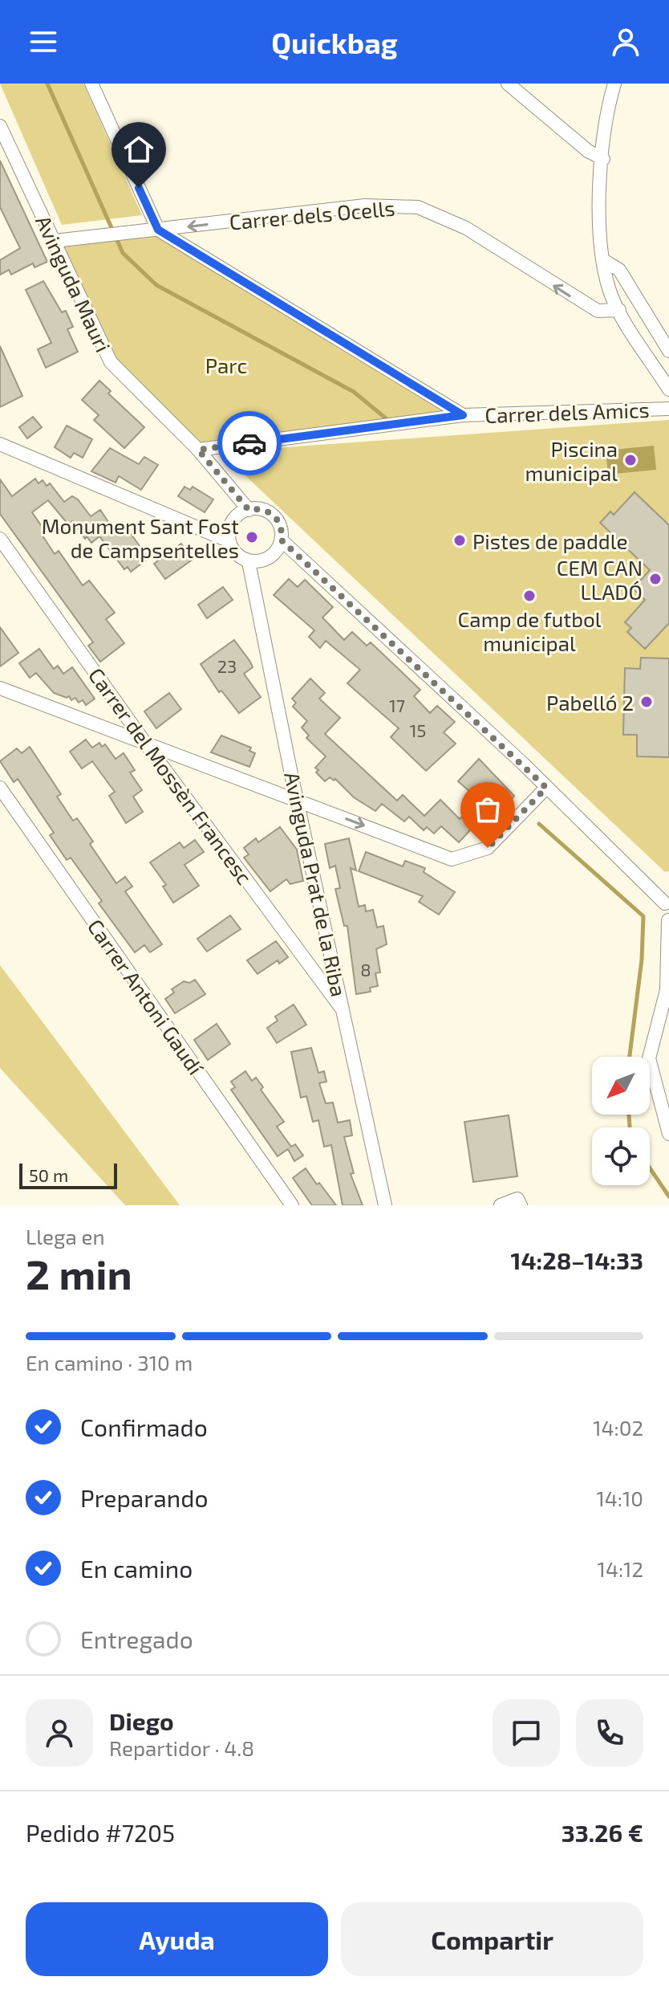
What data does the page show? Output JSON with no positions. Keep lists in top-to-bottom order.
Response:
{
  "streets": {
    "street": [
      "Carrer dels Ocells",
      "Avinguda Mauri",
      "Carrer dels Amics",
      "Carrer del Mossèn Francesc",
      "Avinguda Prat de la Riba",
      "Carrer Antoni Gaudí"
    ]
  },
  "crossings": [
    ["Carrer dels Ocells", "Avinguda Mauri"],
    ["Avinguda Mauri", "Carrer dels Amics"],
    ["Avinguda Mauri", "Avinguda Prat de la Riba"],
    ["Carrer del Mossèn Francesc", "Avinguda Prat de la Riba"]
  ],
  "parks": ["Parc"],
  "places": [
    "Piscina municipal",
    "Monument Sant Fost de Campsentelles",
    "Pistes de paddle",
    "CEM CAN LLADÓ",
    "Camp de futbol municipal",
    "Pabelló 2"
  ],
  "house_numbers": [
    "23",
    "17",
    "15",
    "8"
  ],
  "scale_bar": "50 m",
  "north": "bottom left",
  "page": {
    "header": "Quickbag",
    "scale": "50 m",
    "heading": ["2 min", "Llega en", "14:28–14:33"],
    "panel": [
      "Diego",
      "Repartidor · 4.8",
      "Pedido #7205",
      "33.26 €"
    ],
    "bar": "En camino · 310 m",
    "list": [
      ["Confirmado", "14:02"],
      ["Preparando", "14:10"],
      ["En camino", "14:12"],
      "Entregado"
    ],
    "buttons": ["Ayuda", "Compartir"]
  }
}
